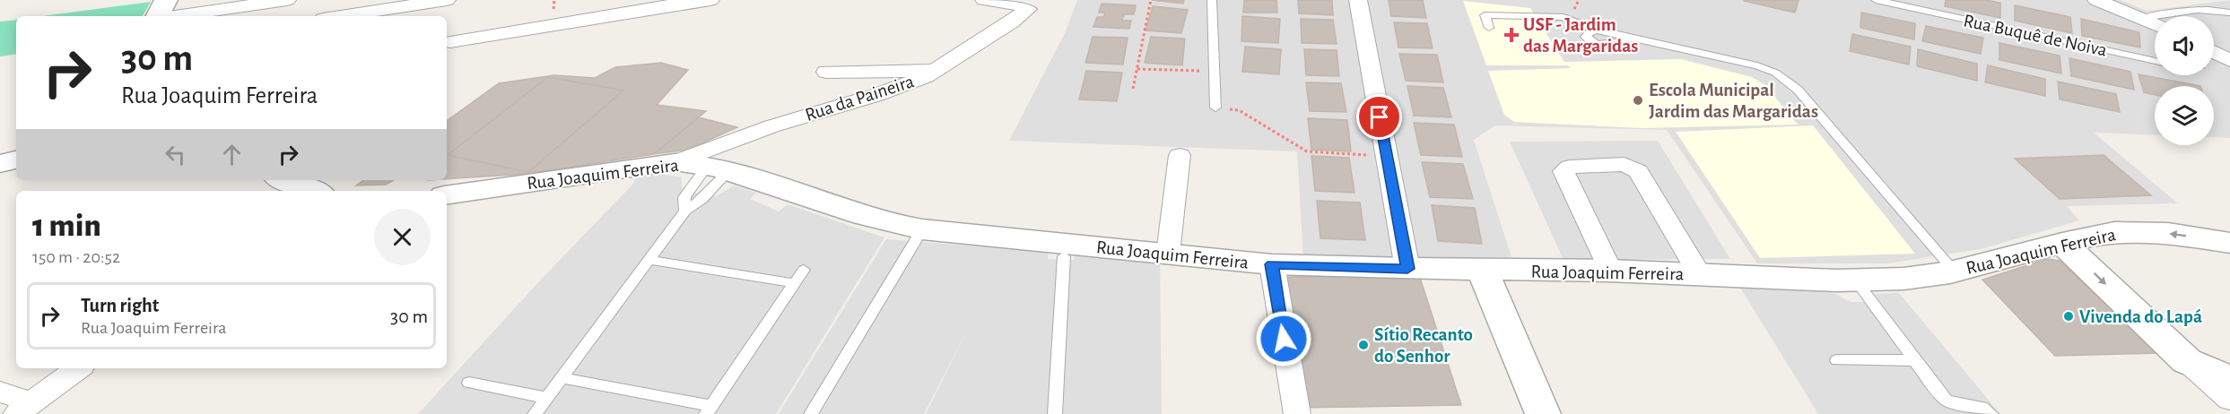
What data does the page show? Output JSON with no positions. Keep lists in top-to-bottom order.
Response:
{
  "streets": {
    "street": ["Rua da Paineira", "Rua Joaquim Ferreira"],
    "lane": ["Rua Buquê de Noiva"]
  },
  "crossings": [
    ["Rua da Paineira", "Rua Joaquim Ferreira"]
  ],
  "places": {
    "health": ["USF - Jardim das Margaridas"],
    "other": ["Escola Municipal Jardim das Margaridas", "Vivenda do Lapá", "Sítio Recanto do Senhor"]
  },
  "page": {
    "turn": ["30 m", "Rua Joaquim Ferreira"],
    "heading": ["1 min", "150 m · 20:52"],
    "list": [
      {
        "name": "Turn right",
        "note": "Rua Joaquim Ferreira",
        "value": "30 m"
      }
    ]
  }
}
